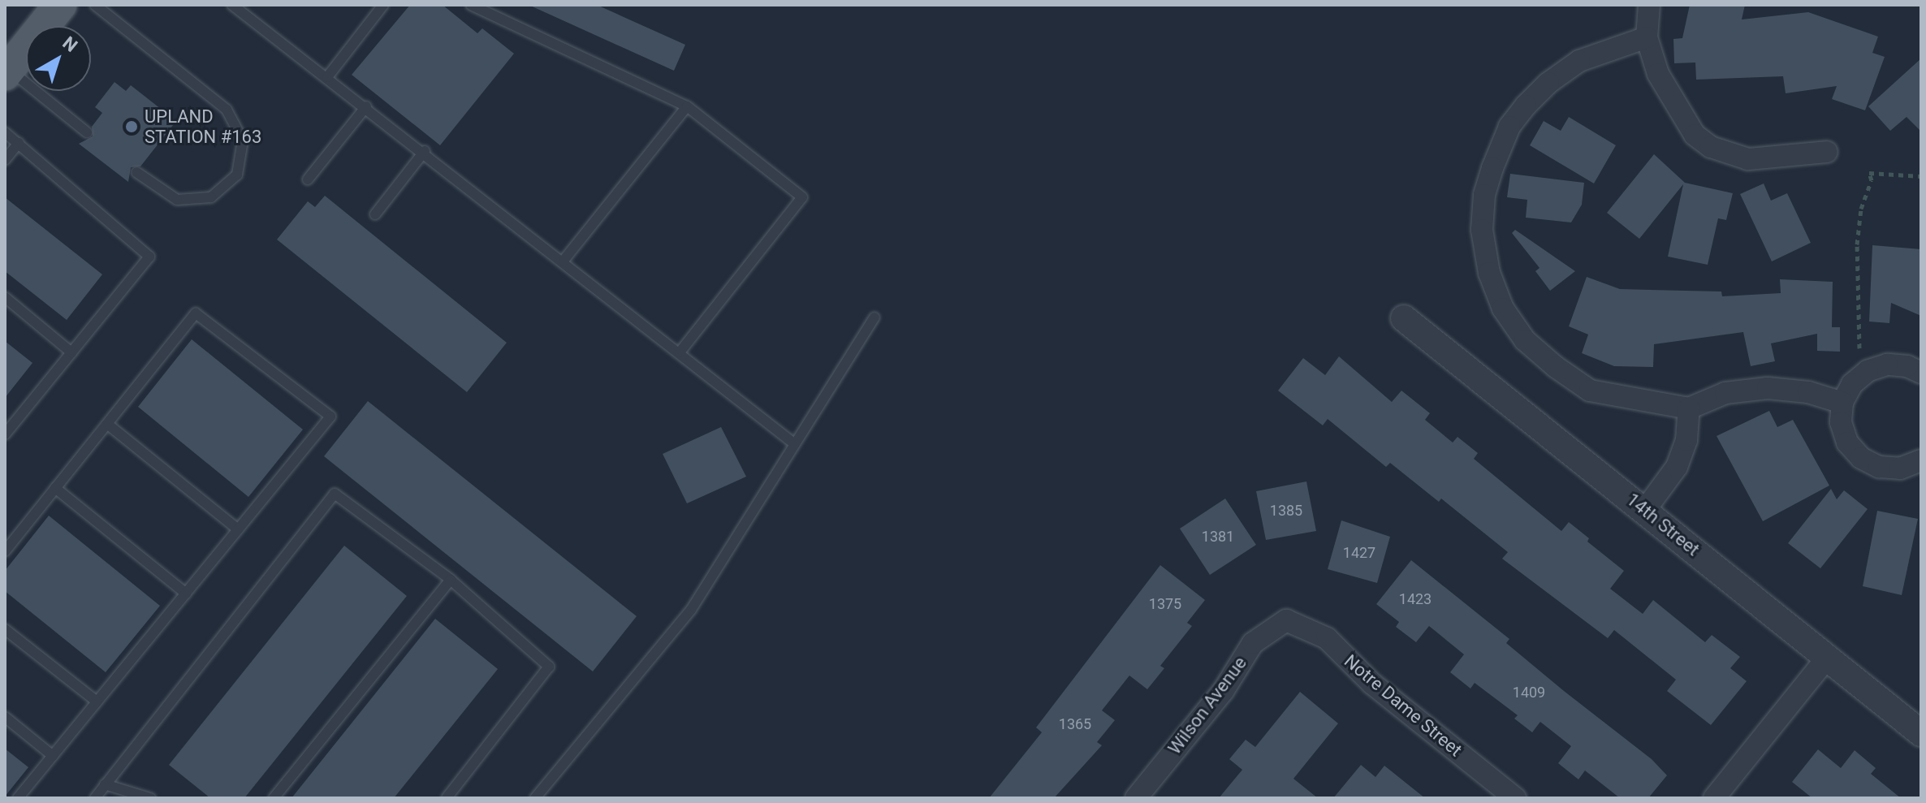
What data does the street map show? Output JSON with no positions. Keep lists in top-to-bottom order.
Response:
{
  "streets": {
    "street": ["14th Street", "Wilson Avenue", "Notre Dame Street"]
  },
  "crossings": [
    ["Wilson Avenue", "Notre Dame Street"]
  ],
  "places": ["UPLAND STATION #163"],
  "house_numbers": [
    "1385",
    "1381",
    "1427",
    "1423",
    "1375",
    "1409",
    "1365"
  ],
  "north": "top right"
}
